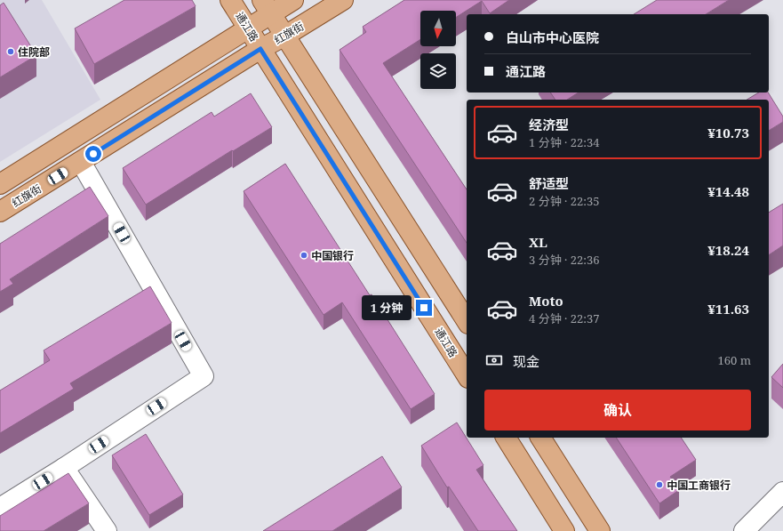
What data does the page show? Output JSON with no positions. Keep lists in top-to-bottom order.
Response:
{
  "streets": {
    "main road": ["通江路", "红旗街"]
  },
  "crossings": [
    ["通江路", "红旗街"]
  ],
  "places": ["住院部", "中国银行", "中国工商银行"],
  "north": "bottom",
  "page": {
    "banner": ["白山市中心医院", "通江路"],
    "list": [
      {
        "name": "经济型",
        "note": "1 分钟 · 22:34",
        "value": "¥10.73"
      },
      {
        "name": "舒适型",
        "note": "2 分钟 · 22:35",
        "value": "¥14.48"
      },
      {
        "name": "XL",
        "note": "3 分钟 · 22:36",
        "value": "¥18.24"
      },
      {
        "name": "Moto",
        "note": "4 分钟 · 22:37",
        "value": "¥11.63"
      }
    ],
    "bubble": "1 分钟",
    "pay": ["现金", "160 m"],
    "buttons": "确认"
  }
}
